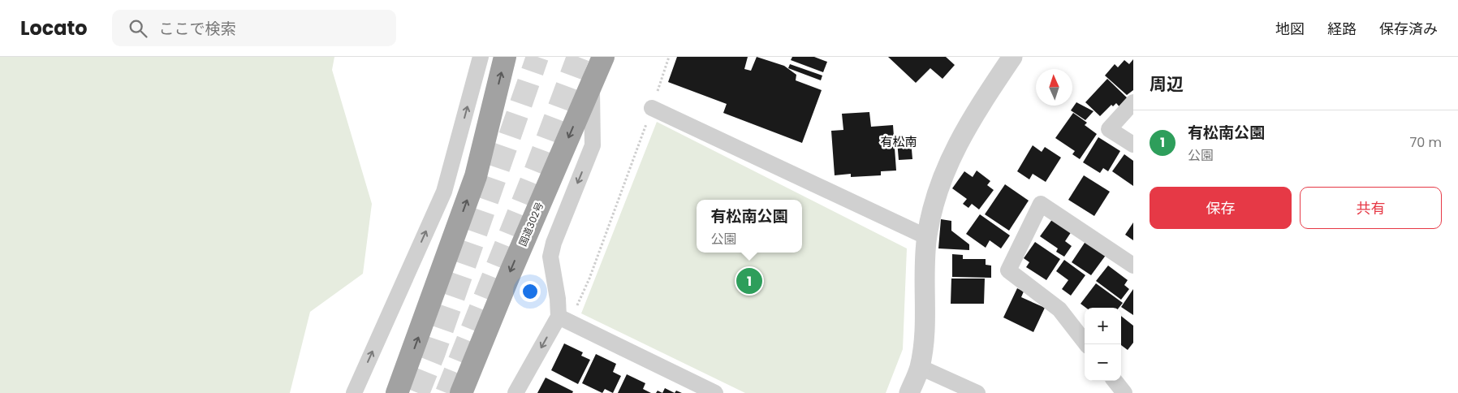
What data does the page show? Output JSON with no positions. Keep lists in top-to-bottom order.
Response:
{
  "streets": {
    "highway": ["国道302号"]
  },
  "districts": ["有松南"],
  "north": "top",
  "page": {
    "header": "Locato",
    "search": "ここで検索",
    "nav": ["地図", "経路", "保存済み"],
    "heading": "周辺",
    "list": [
      {
        "mark": "1",
        "name": "有松南公園",
        "note": "公園",
        "value": "70 m"
      }
    ],
    "buttons": ["保存", "共有"],
    "popup": ["有松南公園", "公園"],
    "pins": "1",
    "map_buttons": ["+", "−"]
  }
}
